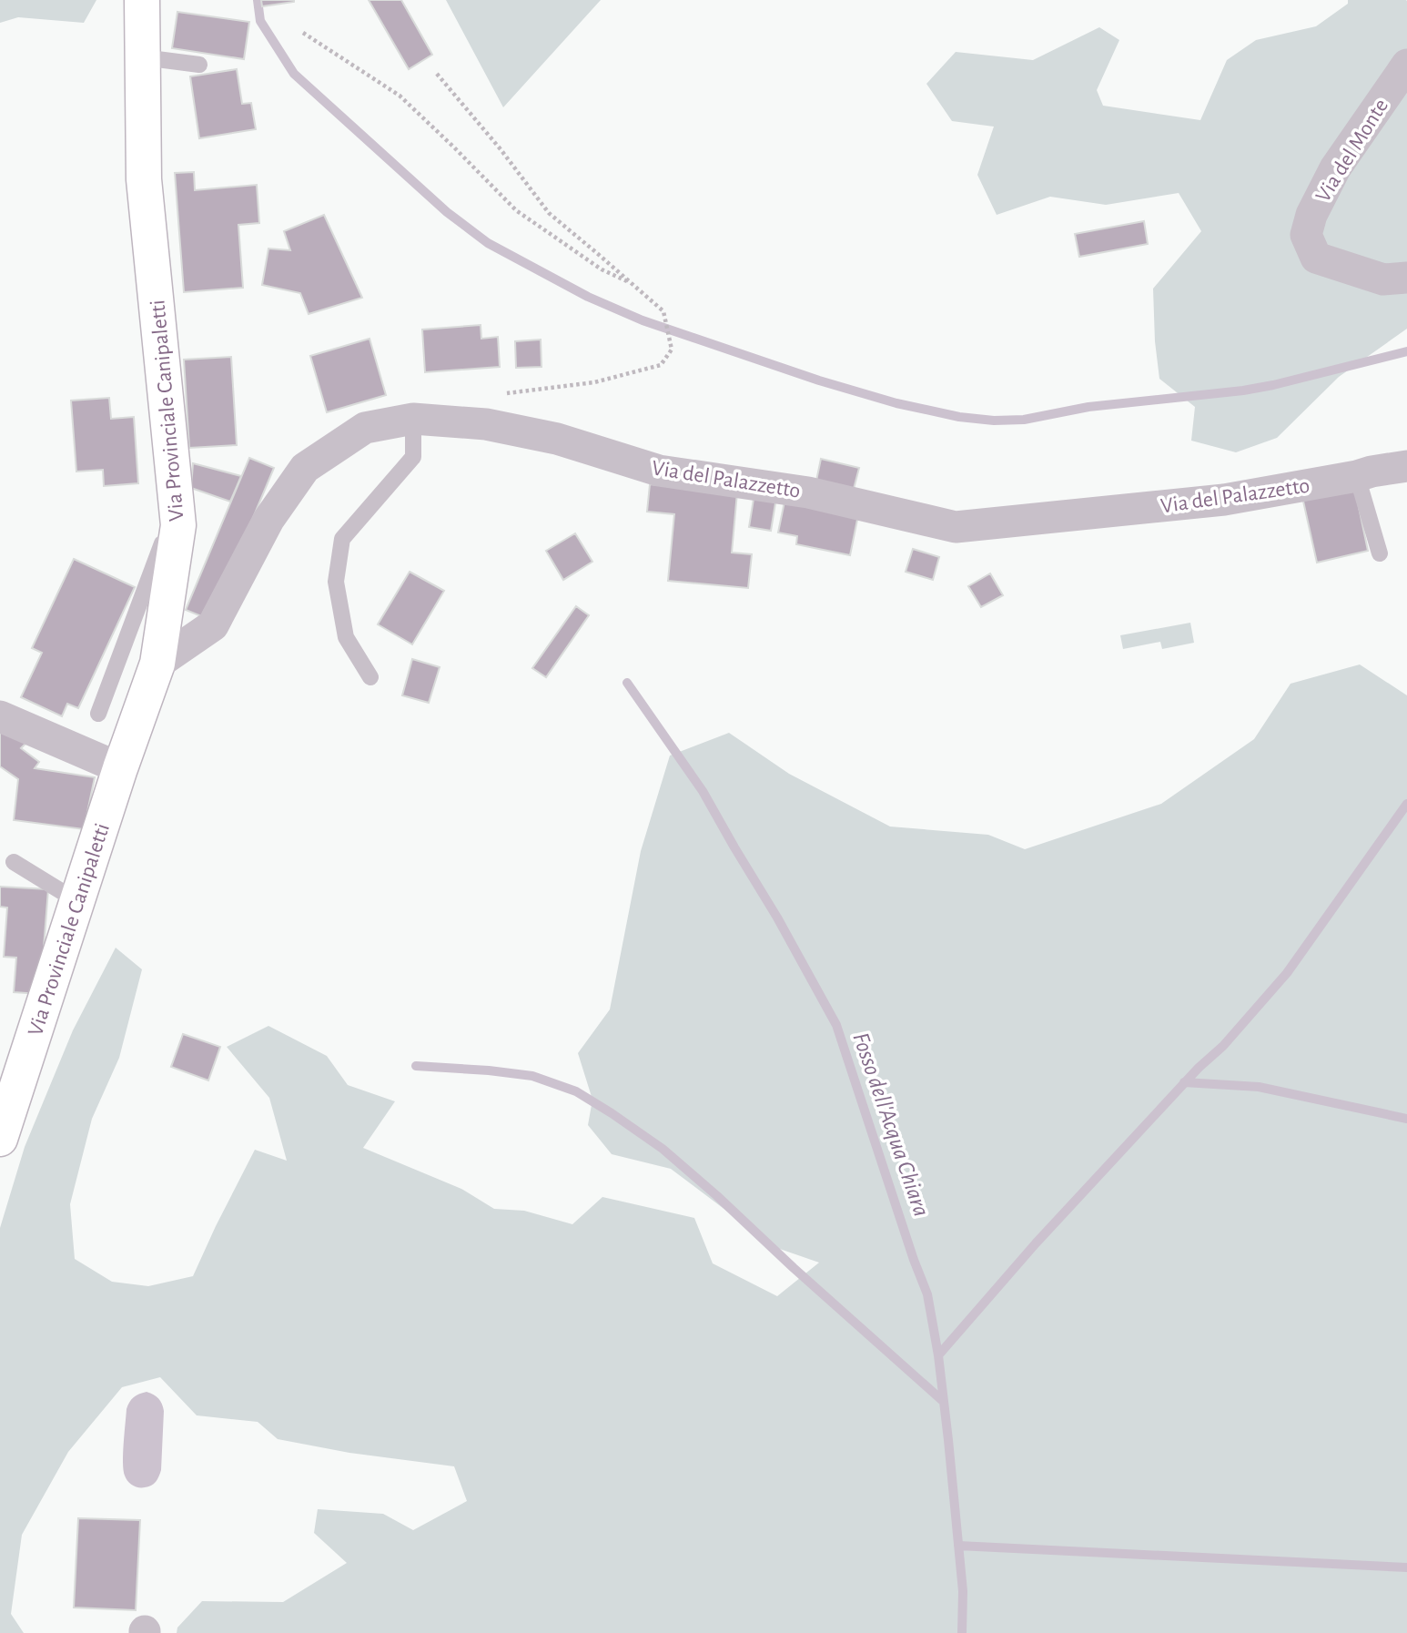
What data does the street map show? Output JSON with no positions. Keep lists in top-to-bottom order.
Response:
{
  "streets": {
    "main road": ["Via Provinciale Canipaletti"],
    "street": ["Via del Monte", "Via del Palazzetto"]
  },
  "crossings": [
    ["Via Provinciale Canipaletti", "Via del Palazzetto"]
  ],
  "water": ["Fosso dell'Acqua Chiara"]
}
